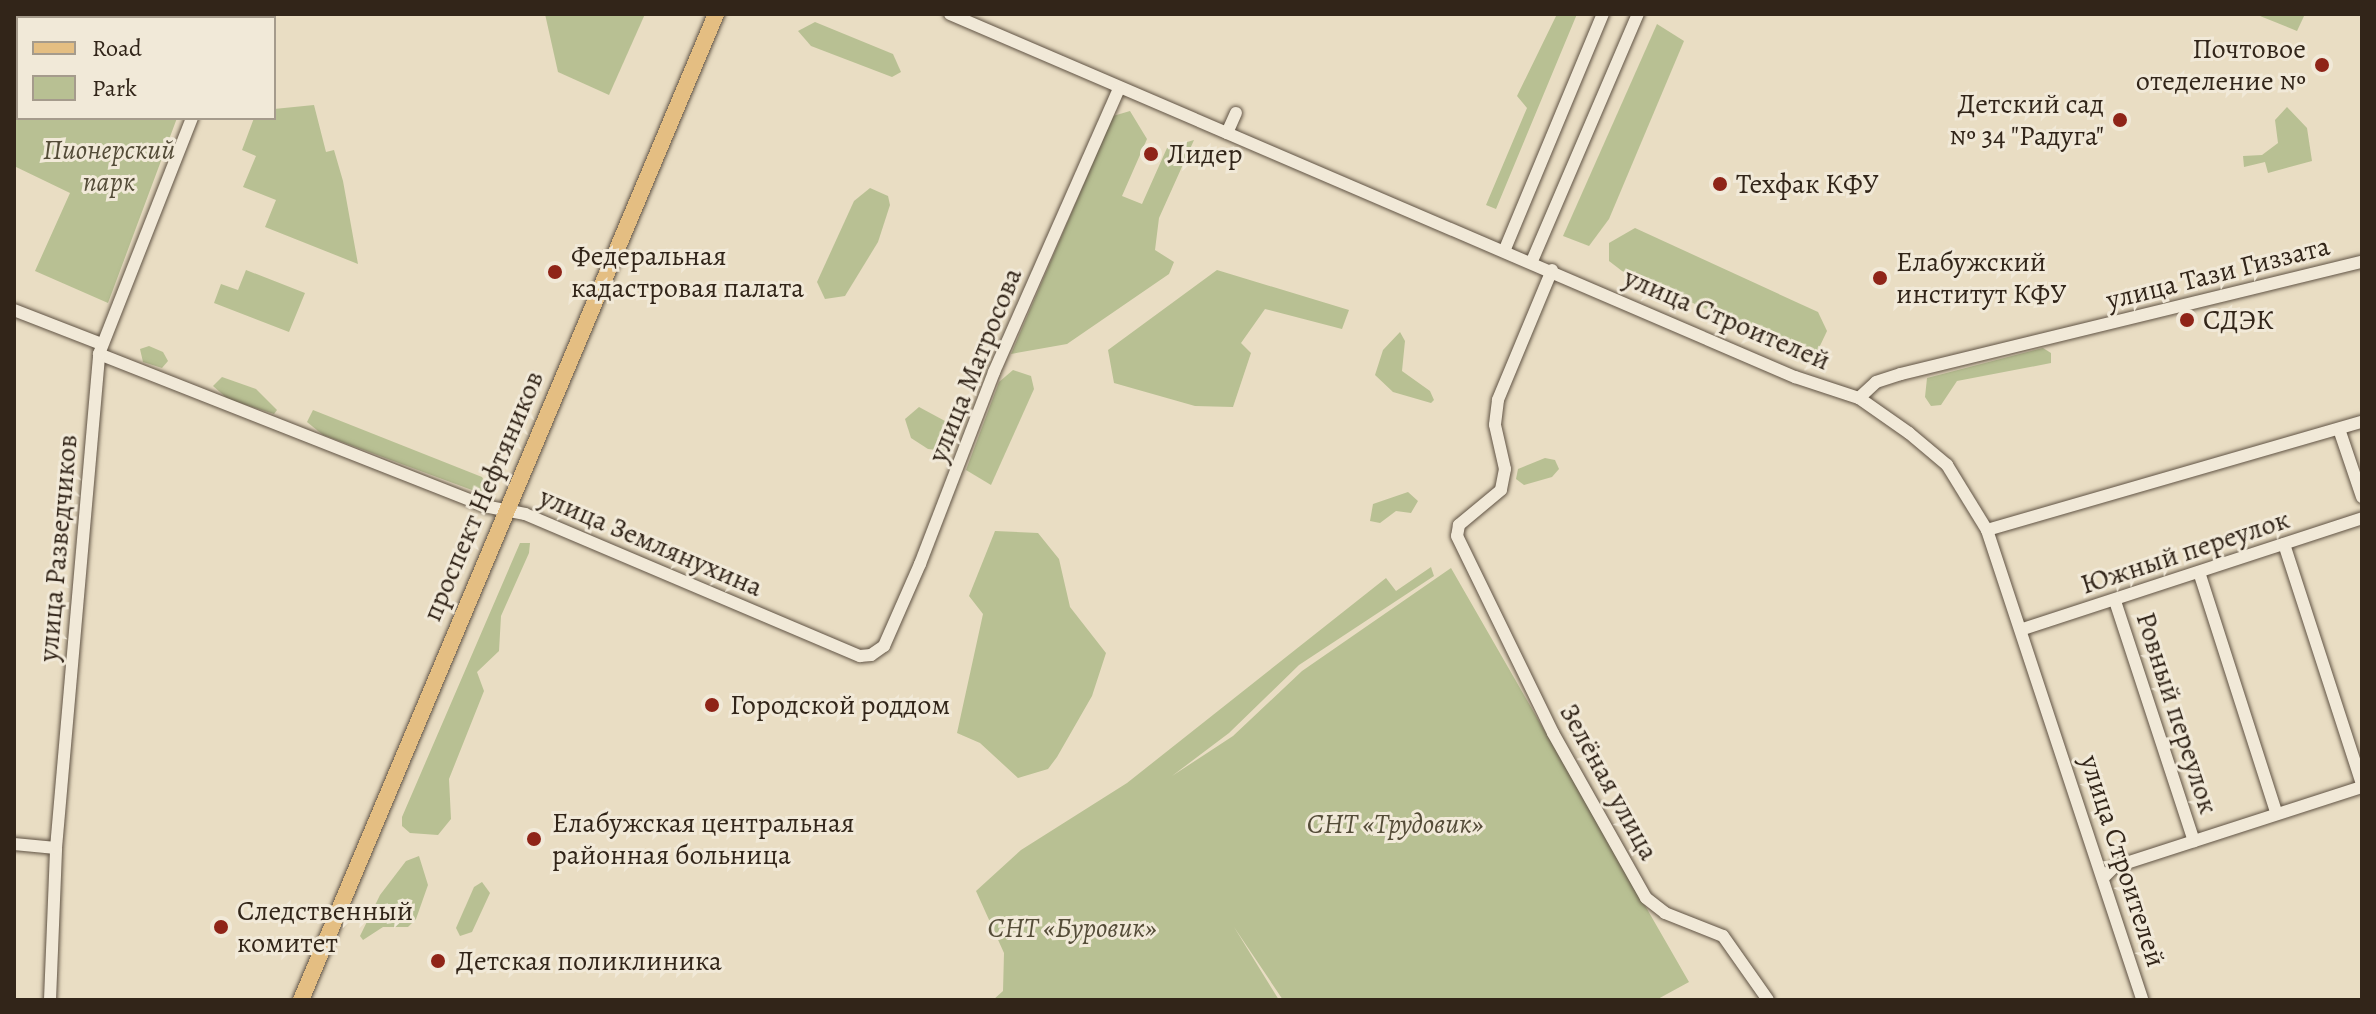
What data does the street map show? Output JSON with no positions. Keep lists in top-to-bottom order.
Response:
{
  "streets": {
    "main road": ["проспект Нефтяников"],
    "street": [
      "улица Тази Гиззата",
      "улица Строителей",
      "улица Матросова",
      "улица Землянухина",
      "улица Разведчиков",
      "Южный переулок",
      "Ровный переулок",
      "Зелёная улица"
    ]
  },
  "crossings": [
    ["улица Тази Гиззата", "улица Строителей"],
    ["улица Строителей", "улица Матросова"],
    ["улица Строителей", "Южный переулок"],
    ["улица Строителей", "Зелёная улица"],
    ["улица Матросова", "улица Землянухина"],
    ["проспект Нефтяников", "улица Землянухина"],
    ["улица Землянухина", "улица Разведчиков"],
    ["Южный переулок", "Ровный переулок"]
  ],
  "parks": ["Пионерский парк", "СНТ «Трудовик»", "СНТ «Буровик»"],
  "places": [
    "Почтовое отеделение №",
    "Детский сад № 34 \"Радуга\"",
    "Лидер",
    "Техфак КФУ",
    "Федеральная кадастровая палата",
    "Елабужский институт КФУ",
    "СДЭК",
    "Городской роддом",
    "Елабужская центральная районная больница",
    "Следственный комитет",
    "Детская поликлиника"
  ],
  "legend": ["Road", "Park"]
}
